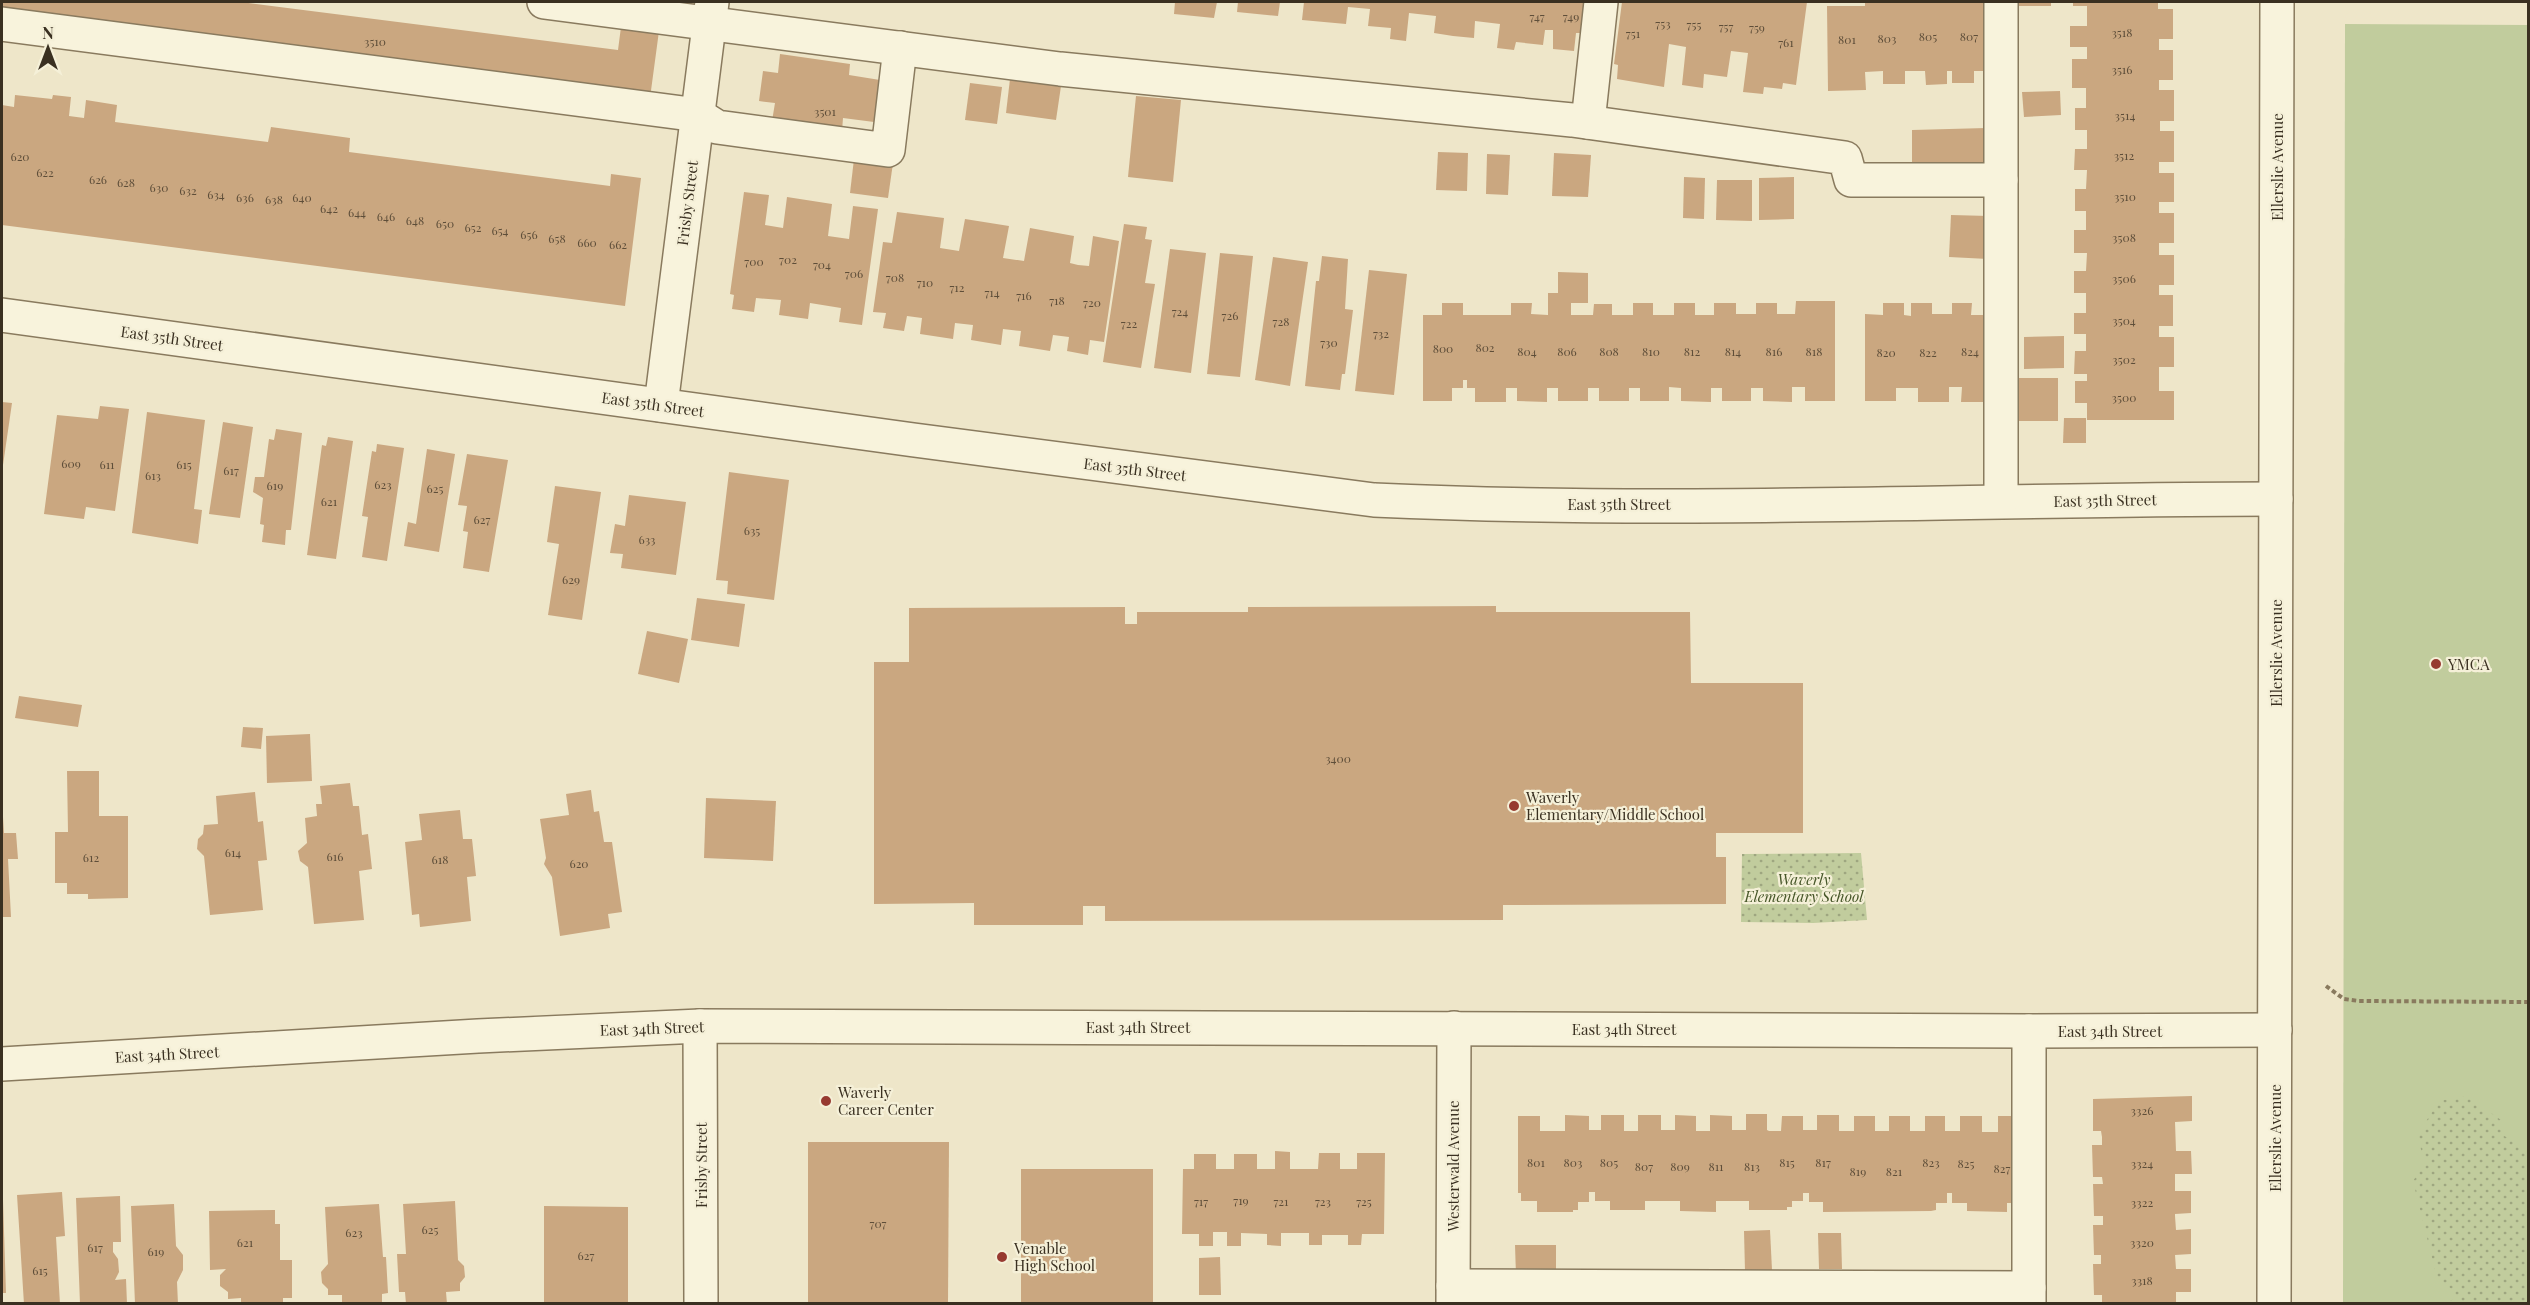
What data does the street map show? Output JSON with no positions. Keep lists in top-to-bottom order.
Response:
{
  "streets": {
    "street": [
      "Ellerslie Avenue",
      "Frisby Street",
      "East 35th Street",
      "East 34th Street",
      "Westerwald Avenue"
    ]
  },
  "crossings": [
    ["Ellerslie Avenue", "East 35th Street"],
    ["Ellerslie Avenue", "East 34th Street"],
    ["Frisby Street", "East 35th Street"],
    ["Frisby Street", "East 34th Street"],
    ["East 34th Street", "Westerwald Avenue"]
  ],
  "parks": ["Waverly Elementary School"],
  "places": [
    "YMCA",
    "Waverly Elementary/Middle School",
    "Waverly Career Center",
    "Venable High School"
  ],
  "house_numbers": [
    "747",
    "749",
    "753",
    "755",
    "757",
    "759",
    "3518",
    "751",
    "805",
    "807",
    "803",
    "801",
    "3510",
    "761",
    "3516",
    "3501",
    "3514",
    "3512",
    "620",
    "622",
    "626",
    "628",
    "630",
    "632",
    "634",
    "3510",
    "636",
    "640",
    "638",
    "642",
    "644",
    "646",
    "648",
    "650",
    "652",
    "654",
    "656",
    "3508",
    "658",
    "660",
    "662",
    "702",
    "700",
    "704",
    "706",
    "708",
    "3506",
    "710",
    "712",
    "714",
    "716",
    "718",
    "720",
    "724",
    "726",
    "3504",
    "728",
    "722",
    "732",
    "730",
    "802",
    "800",
    "804",
    "806",
    "808",
    "810",
    "812",
    "814",
    "816",
    "818",
    "824",
    "820",
    "822",
    "3502",
    "3500",
    "609",
    "611",
    "615",
    "617",
    "613",
    "623",
    "619",
    "625",
    "621",
    "627",
    "635",
    "633",
    "629",
    "3400",
    "614",
    "616",
    "612",
    "618",
    "620",
    "3326",
    "801",
    "803",
    "805",
    "815",
    "817",
    "823",
    "825",
    "3324",
    "807",
    "809",
    "811",
    "813",
    "827",
    "819",
    "821",
    "719",
    "717",
    "721",
    "723",
    "725",
    "3322",
    "707",
    "625",
    "623",
    "621",
    "3320",
    "617",
    "619",
    "627",
    "615",
    "3318"
  ],
  "north": "top"
}
